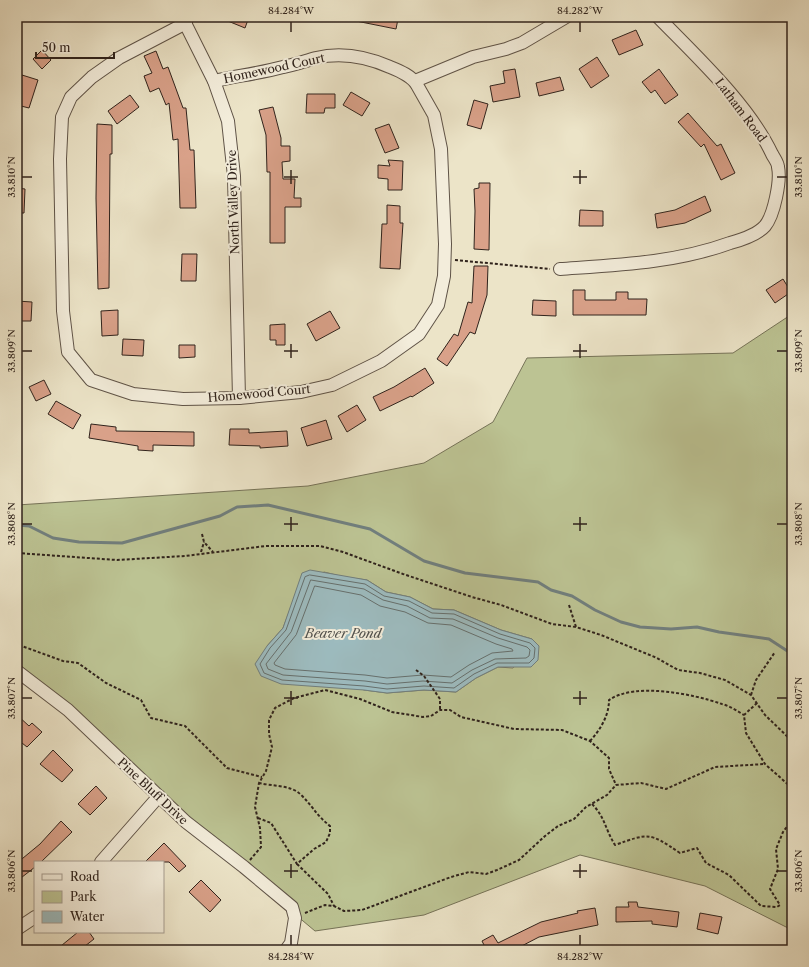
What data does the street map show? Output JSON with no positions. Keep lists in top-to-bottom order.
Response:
{
  "streets": {
    "street": [
      "Homewood Court",
      "Latham Road",
      "North Valley Drive",
      "Pine Bluff Drive"
    ]
  },
  "crossings": [
    ["Homewood Court", "North Valley Drive"]
  ],
  "water": ["Beaver Pond"],
  "legend": ["Road", "Park", "Water"],
  "scale_bar": "50 m",
  "coordinates": [
    "84.284°W",
    "84.282°W",
    "33.810°N",
    "33.809°N",
    "33.808°N",
    "33.807°N",
    "33.806°N"
  ]
}
